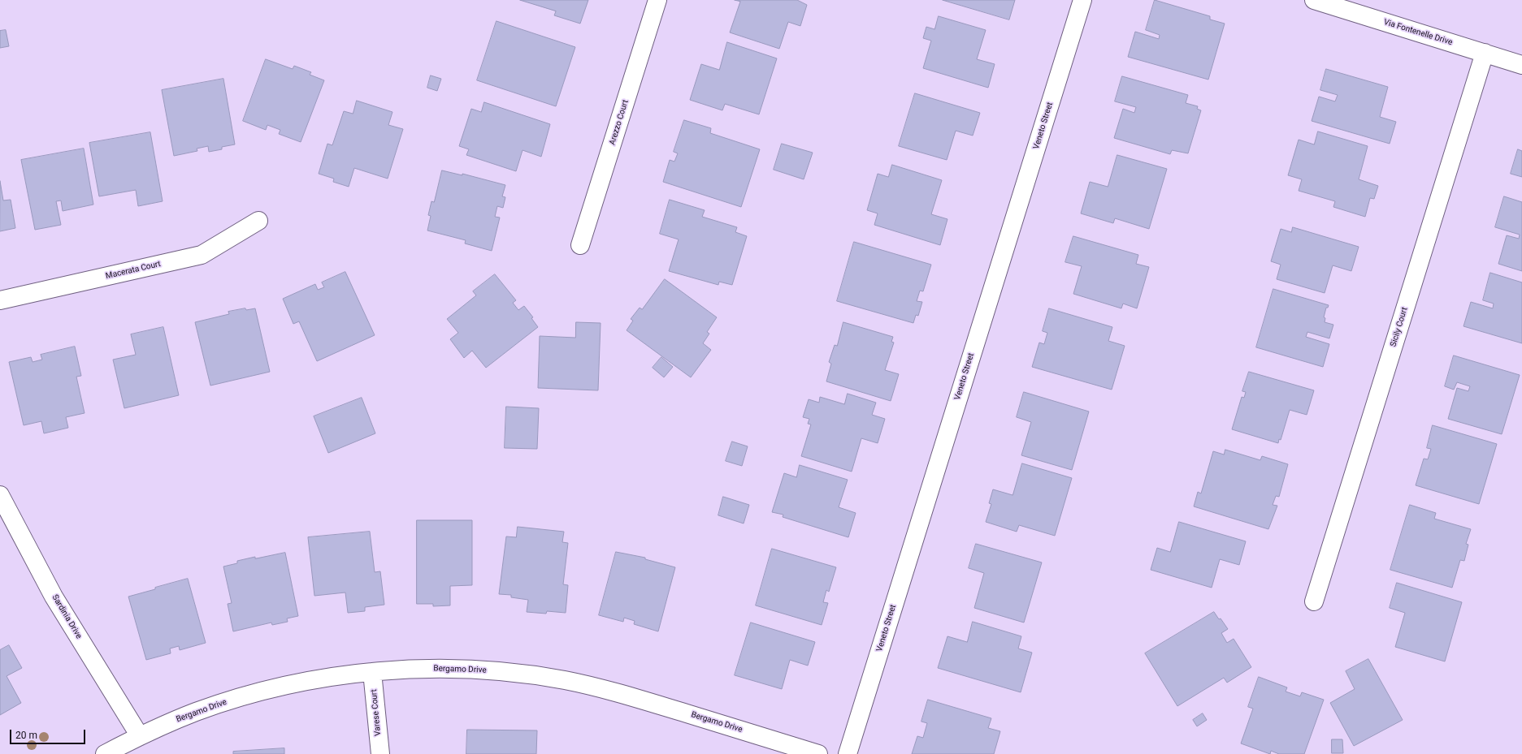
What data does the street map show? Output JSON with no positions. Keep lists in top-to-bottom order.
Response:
{
  "streets": {
    "street": [
      "Via Fontenelle Drive",
      "Arezzo Court",
      "Veneto Street",
      "Macerata Court",
      "Sicily Court",
      "Sardinia Drive",
      "Bergamo Drive",
      "Varese Court"
    ]
  },
  "crossings": [
    ["Via Fontenelle Drive", "Sicily Court"],
    ["Sardinia Drive", "Bergamo Drive"],
    ["Bergamo Drive", "Varese Court"]
  ],
  "scale_bar": "20 m"
}
